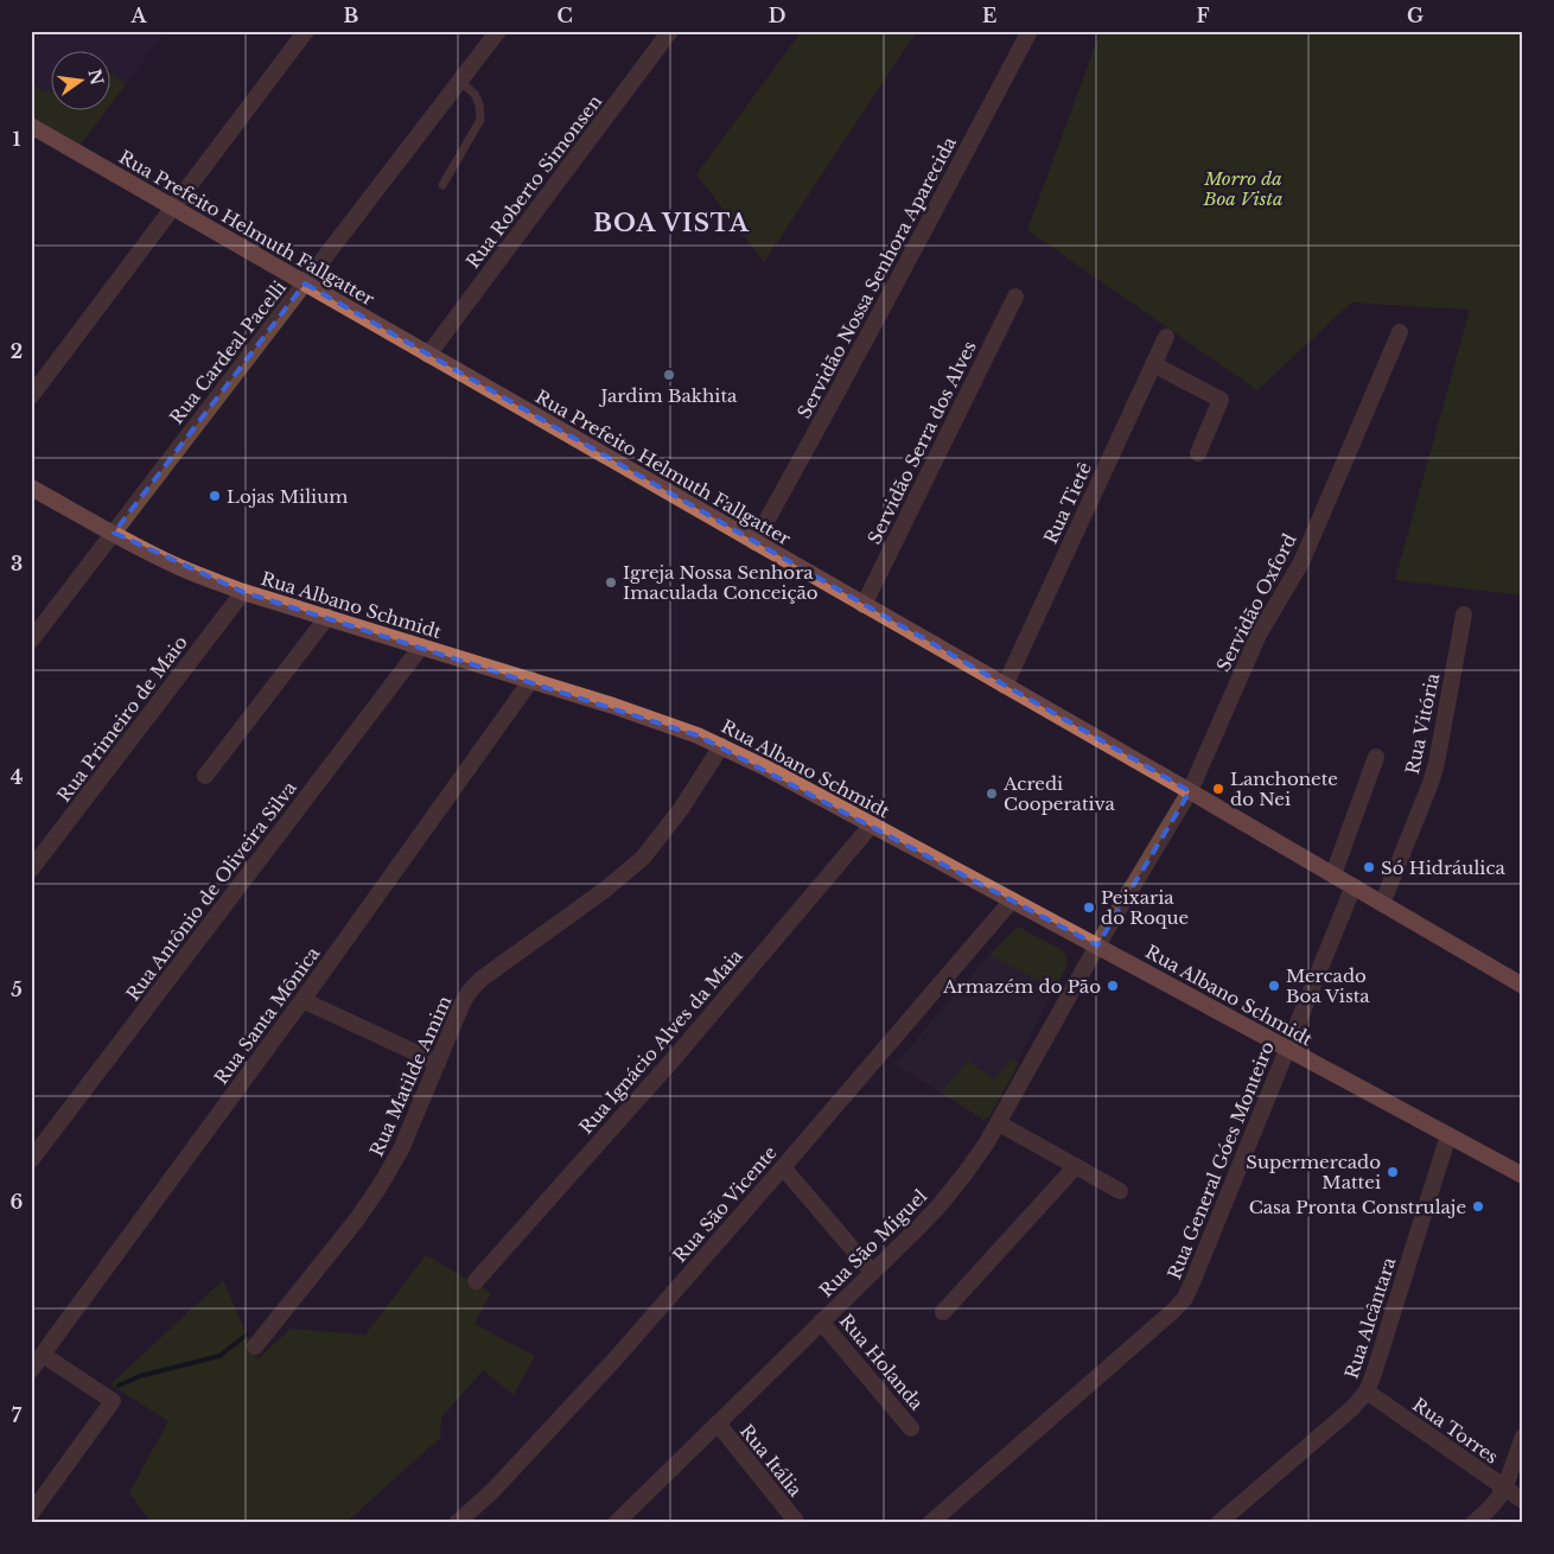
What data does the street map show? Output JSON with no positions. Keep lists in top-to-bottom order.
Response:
{
  "streets": {
    "main road": ["Rua Prefeito Helmuth Fallgatter", "Rua Albano Schmidt"],
    "street": [
      "Rua Roberto Simonsen",
      "Servidão Nossa Senhora Aparecida",
      "Rua Cardeal Pacelli",
      "Servidão Serra dos Alves",
      "Rua Tietê",
      "Servidão Oxford",
      "Rua Primeiro de Maio",
      "Rua Vitória",
      "Rua Antônio de Oliveira Silva",
      "Rua Santa Mônica",
      "Rua Ignácio Alves da Maia",
      "Rua Matilde Amim",
      "Rua General Góes Monteiro",
      "Rua São Vicente",
      "Rua São Miguel",
      "Rua Alcântara",
      "Rua Holanda",
      "Rua Torres",
      "Rua Itália"
    ]
  },
  "crossings": [
    ["Rua Roberto Simonsen", "Rua Prefeito Helmuth Fallgatter"],
    ["Rua Prefeito Helmuth Fallgatter", "Servidão Nossa Senhora Aparecida"],
    ["Rua Prefeito Helmuth Fallgatter", "Rua Cardeal Pacelli"],
    ["Rua Prefeito Helmuth Fallgatter", "Servidão Serra dos Alves"],
    ["Rua Prefeito Helmuth Fallgatter", "Rua Tietê"],
    ["Rua Prefeito Helmuth Fallgatter", "Servidão Oxford"],
    ["Rua Prefeito Helmuth Fallgatter", "Rua Vitória"],
    ["Rua Prefeito Helmuth Fallgatter", "Rua General Góes Monteiro"],
    ["Rua Cardeal Pacelli", "Rua Albano Schmidt"],
    ["Servidão Oxford", "Rua Albano Schmidt"],
    ["Servidão Oxford", "Rua São Miguel"],
    ["Rua Albano Schmidt", "Rua Primeiro de Maio"],
    ["Rua Albano Schmidt", "Rua Antônio de Oliveira Silva"],
    ["Rua Albano Schmidt", "Rua Santa Mônica"],
    ["Rua Albano Schmidt", "Rua Ignácio Alves da Maia"],
    ["Rua Albano Schmidt", "Rua Matilde Amim"],
    ["Rua Albano Schmidt", "Rua General Góes Monteiro"],
    ["Rua Albano Schmidt", "Rua São Vicente"],
    ["Rua Albano Schmidt", "Rua São Miguel"],
    ["Rua Albano Schmidt", "Rua Alcântara"],
    ["Rua São Miguel", "Rua Holanda"],
    ["Rua São Miguel", "Rua Itália"],
    ["Rua Alcântara", "Rua Torres"]
  ],
  "districts": ["BOA VISTA"],
  "parks": ["Morro da Boa Vista"],
  "places": [
    "Jardim Bakhita",
    "Lojas Milium",
    "Igreja Nossa Senhora Imaculada Conceição",
    "Lanchonete do Nei",
    "Acredi Cooperativa",
    "Só Hidráulica",
    "Peixaria do Roque",
    "Armazém do Pão",
    "Mercado Boa Vista",
    "Supermercado Mattei",
    "Casa Pronta Construlaje"
  ],
  "north": "right",
  "grid": {
    "columns": [
      "A",
      "B",
      "C",
      "D",
      "E",
      "F",
      "G"
    ],
    "rows": [
      "1",
      "2",
      "3",
      "4",
      "5",
      "6",
      "7"
    ]
  }
}
